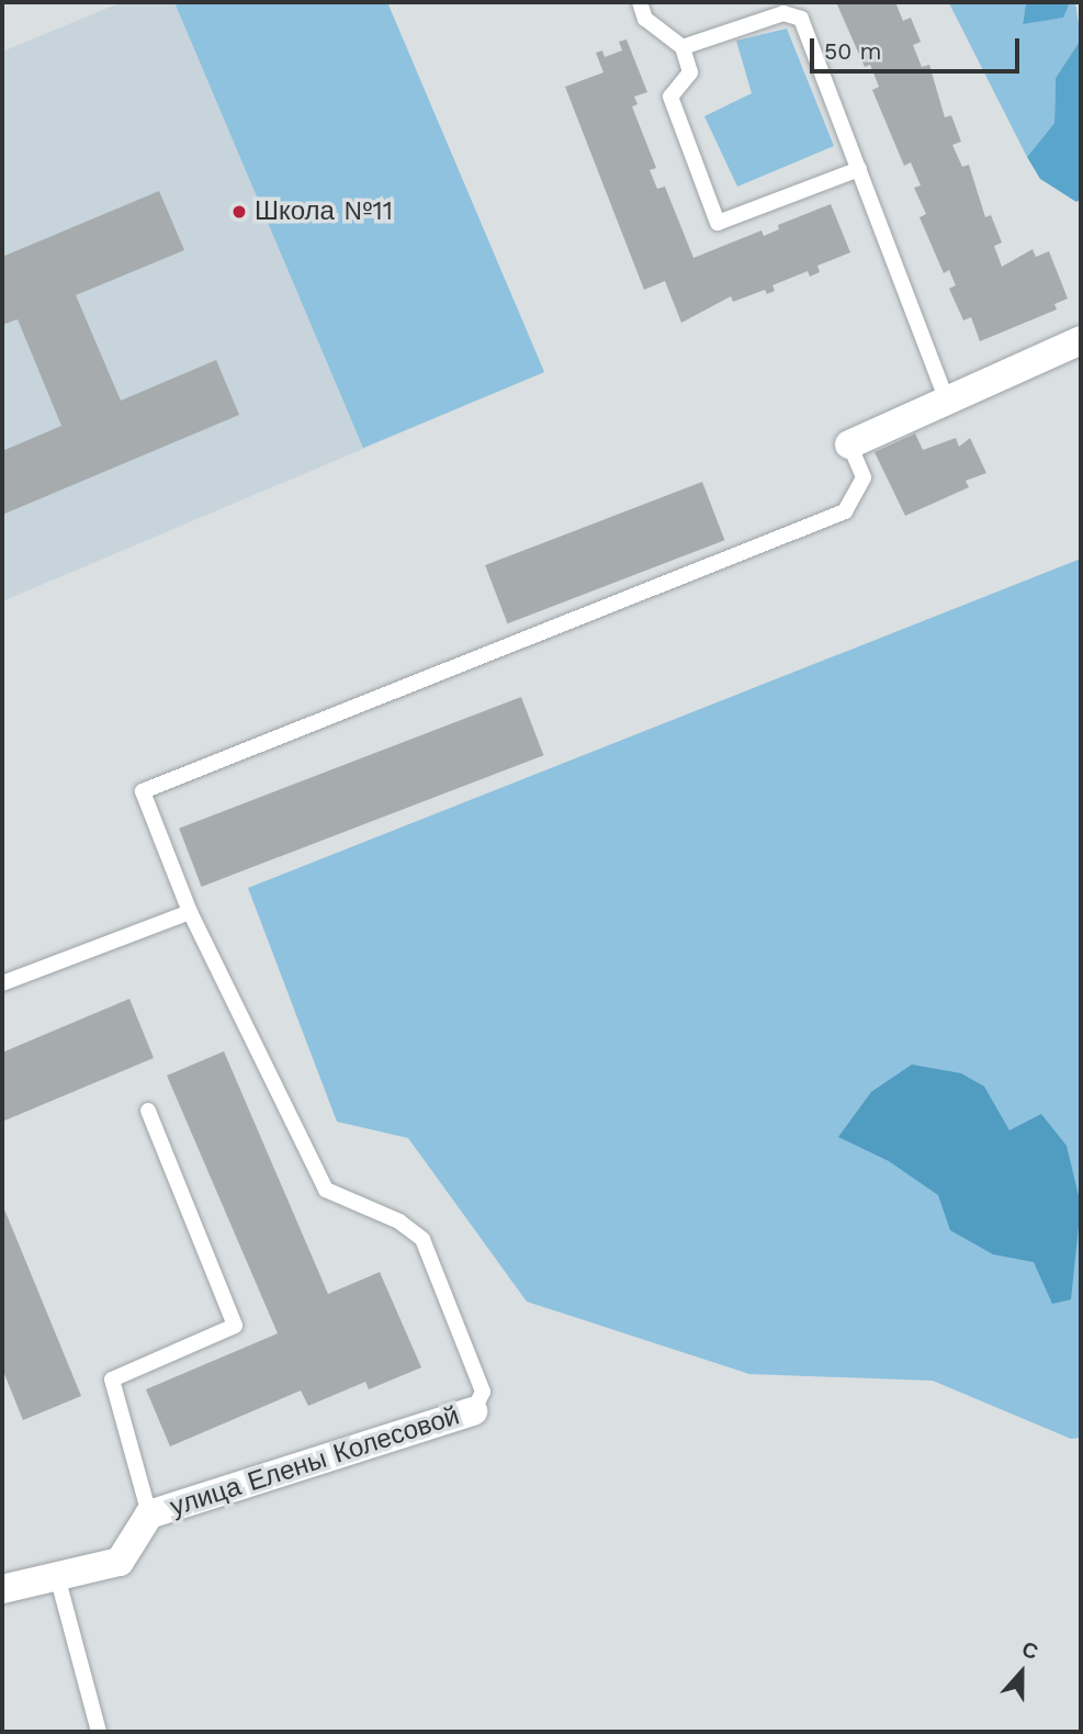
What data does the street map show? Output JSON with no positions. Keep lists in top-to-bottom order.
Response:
{
  "streets": {
    "street": ["улица Елены Колесовой"]
  },
  "places": ["Школа №11"],
  "scale_bar": "50 m",
  "north": "top"
}
